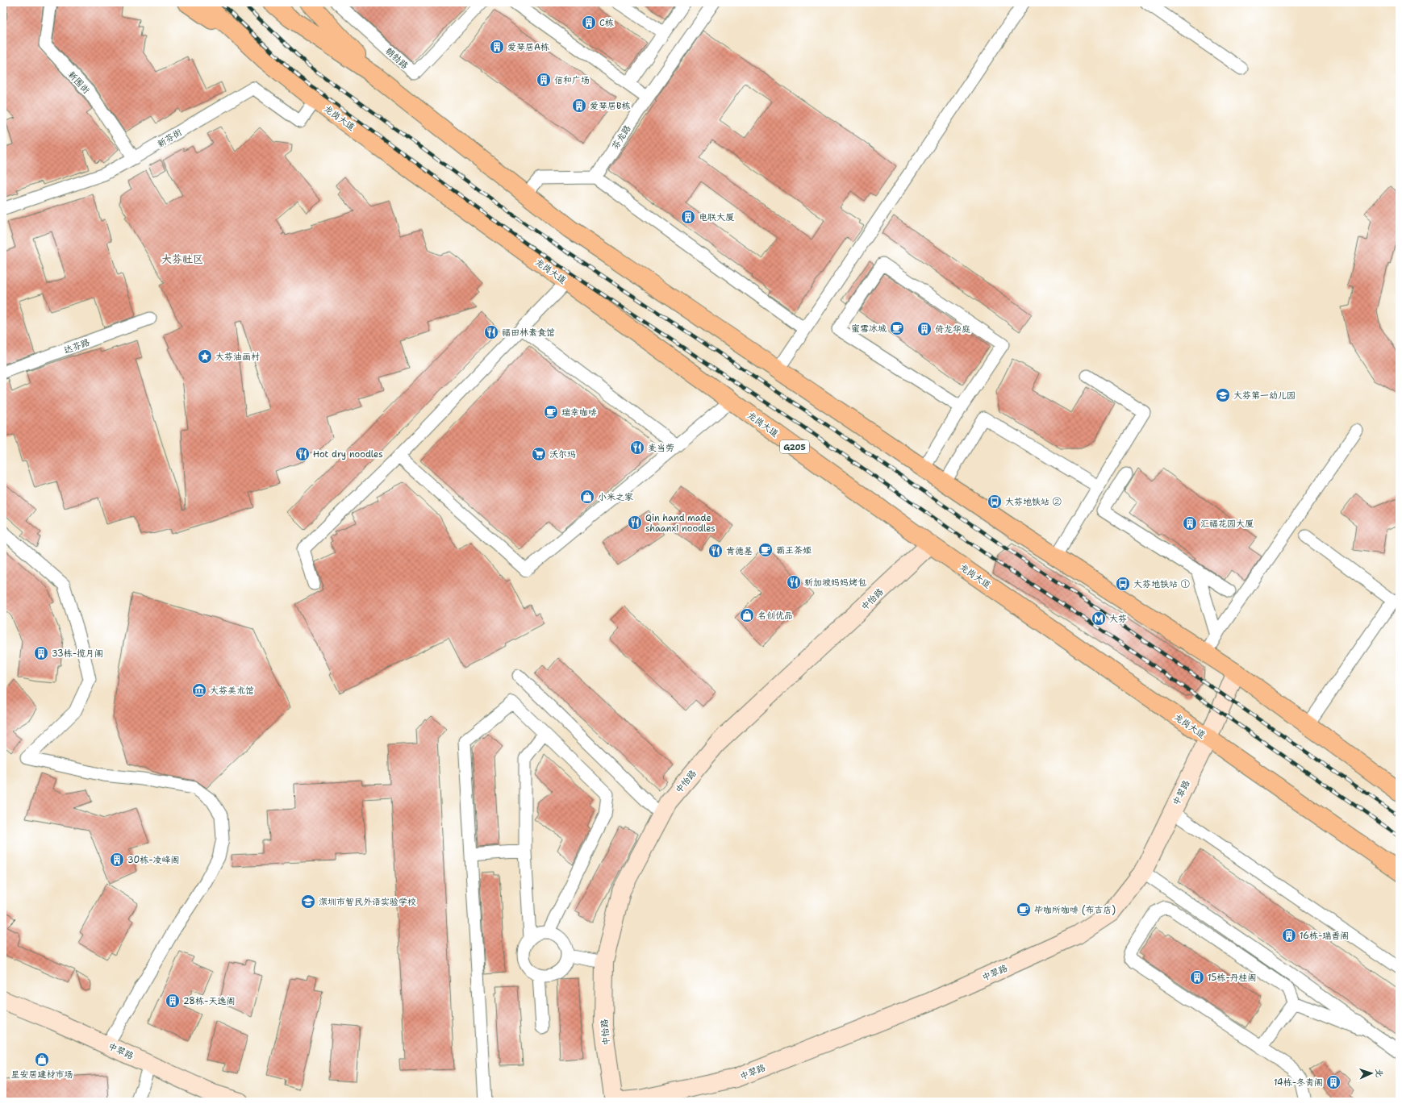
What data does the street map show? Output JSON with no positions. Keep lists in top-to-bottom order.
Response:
{
  "streets": {
    "highway": ["龙岗大道", "G205"],
    "main road": ["中怡路", "中翠路"],
    "street": [
      "朝勃路",
      "新围街",
      "芬龙路",
      "新芬街",
      "达芬路"
    ]
  },
  "crossings": [
    ["新围街", "新芬街"],
    ["龙岗大道", "新芬街"],
    ["龙岗大道", "中怡路"],
    ["龙岗大道", "中翠路"],
    ["中怡路", "中翠路"]
  ],
  "districts": ["大芬社区"],
  "places": {
    "building": [
      "C栋",
      "爱琴居A栋",
      "信和广场",
      "爱琴居B栋",
      "电联大厦",
      "倚龙华庭",
      "汇福花园大厦",
      "33栋-揽月阁",
      "30栋-凌峰阁",
      "16栋-瑞香阁",
      "15栋-丹桂阁",
      "28栋-天逸阁",
      "14栋-冬青阁"
    ],
    "cafe": [
      "蜜雪冰城",
      "瑞幸咖啡",
      "霸王茶姬",
      "毕咖所咖啡 (布吉店)"
    ],
    "restaurant": [
      "福田林素食馆",
      "麦当劳",
      "Hot dry noodles",
      "Qin hand made shaanxi noodles",
      "肯德基",
      "新加坡妈妈烤包"
    ],
    "place": ["大芬油画村"],
    "school or university": ["大芬第一幼儿园", "深圳市智民外语实验学校"],
    "supermarket": ["沃尔玛"],
    "shop": ["小米之家", "名创优品", "星安居建材市场"],
    "bus stop": ["大芬地铁站 ②", "大芬地铁站 ①"],
    "metro station": ["大芬"],
    "museum": ["大芬美术馆"]
  },
  "north": "right"
}
